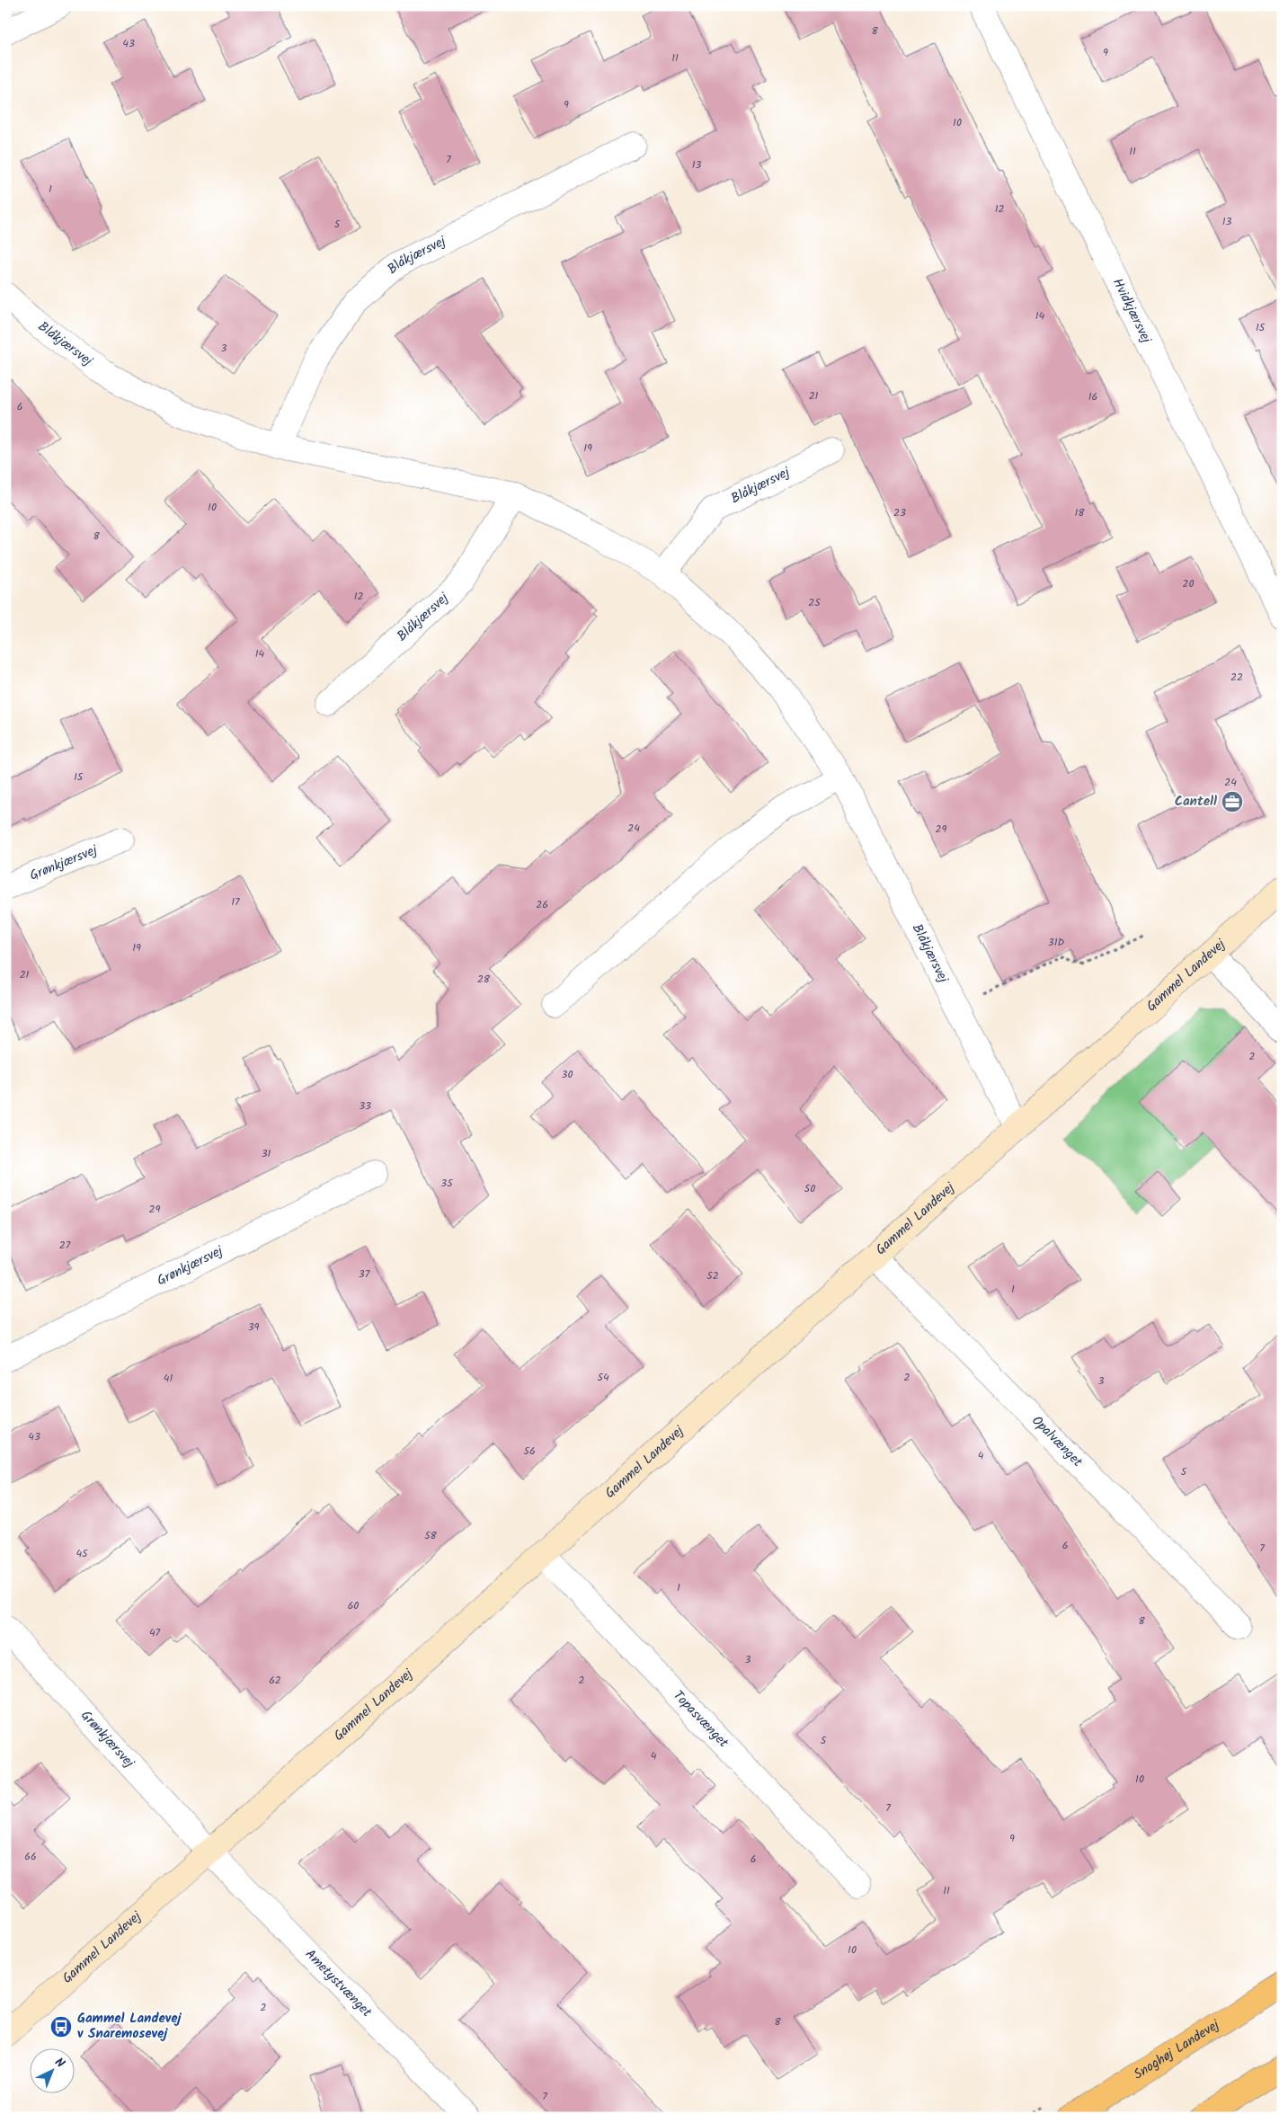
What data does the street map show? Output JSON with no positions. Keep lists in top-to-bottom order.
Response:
{
  "streets": {
    "main road": ["Snoghøj Landevej"],
    "street": [
      "Blåkjærsvej",
      "Hvidkjærsvej",
      "Grønkjærsvej",
      "Gammel Landevej",
      "Opalvænget",
      "Topasvænget",
      "Ametystvænget"
    ]
  },
  "crossings": [
    ["Blåkjærsvej", "Gammel Landevej"],
    ["Grønkjærsvej", "Gammel Landevej"],
    ["Grønkjærsvej", "Ametystvænget"],
    ["Gammel Landevej", "Opalvænget"],
    ["Gammel Landevej", "Topasvænget"],
    ["Gammel Landevej", "Ametystvænget"]
  ],
  "places": {
    "office": ["Cantell"],
    "bus stop": ["Gammel Landevej v Snaremosevej"]
  },
  "house_numbers": [
    "8",
    "43",
    "9",
    "11",
    "9",
    "10",
    "11",
    "7",
    "13",
    "1",
    "12",
    "13",
    "5",
    "14",
    "15",
    "3",
    "21",
    "16",
    "6",
    "19",
    "10",
    "23",
    "18",
    "8",
    "20",
    "12",
    "25",
    "14",
    "22",
    "15",
    "24",
    "24",
    "29",
    "17",
    "26",
    "31D",
    "19",
    "21",
    "28",
    "2",
    "30",
    "33",
    "31",
    "35",
    "50",
    "29",
    "27",
    "37",
    "52",
    "1",
    "39",
    "54",
    "2",
    "41",
    "3",
    "43",
    "56",
    "4",
    "5",
    "58",
    "6",
    "7",
    "45",
    "1",
    "60",
    "8",
    "47",
    "3",
    "62",
    "2",
    "5",
    "4",
    "10",
    "7",
    "9",
    "66",
    "6",
    "11",
    "10",
    "2",
    "8",
    "7"
  ],
  "north": "top right"
}
